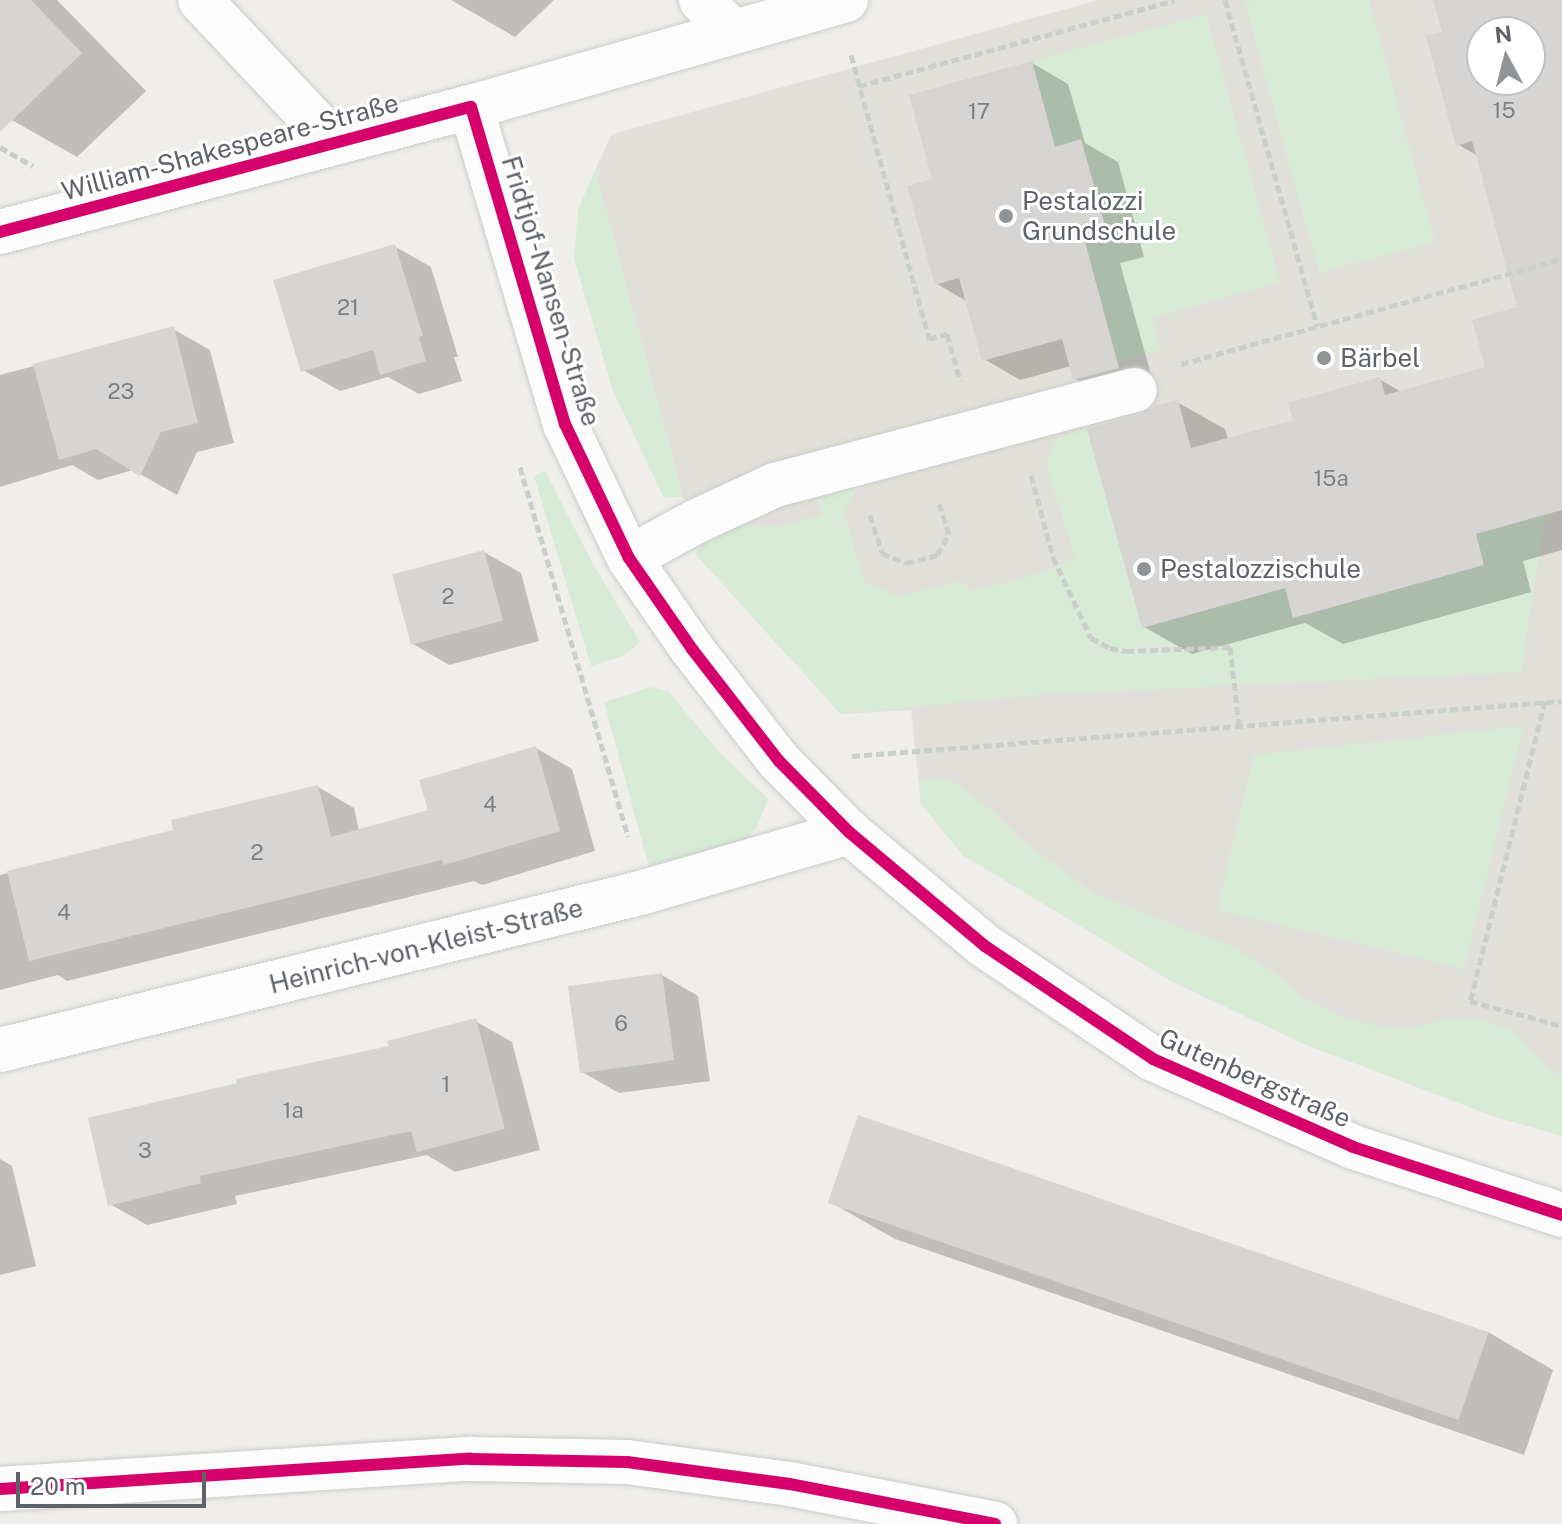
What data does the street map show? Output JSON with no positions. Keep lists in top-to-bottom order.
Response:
{
  "streets": {
    "street": [
      "William-Shakespeare-Straße",
      "Fridtjof-Nansen-Straße",
      "Heinrich-von-Kleist-Straße",
      "Gutenbergstraße"
    ]
  },
  "crossings": [
    ["William-Shakespeare-Straße", "Fridtjof-Nansen-Straße"],
    ["Fridtjof-Nansen-Straße", "Heinrich-von-Kleist-Straße"],
    ["Fridtjof-Nansen-Straße", "Gutenbergstraße"],
    ["Heinrich-von-Kleist-Straße", "Gutenbergstraße"]
  ],
  "places": ["Pestalozzi Grundschule", "Bärbel", "Pestalozzischule"],
  "house_numbers": [
    "15",
    "17",
    "21",
    "23",
    "15a",
    "2",
    "4",
    "2",
    "4",
    "6",
    "1",
    "1a",
    "3"
  ],
  "scale_bar": "20 m",
  "north": "top"
}
